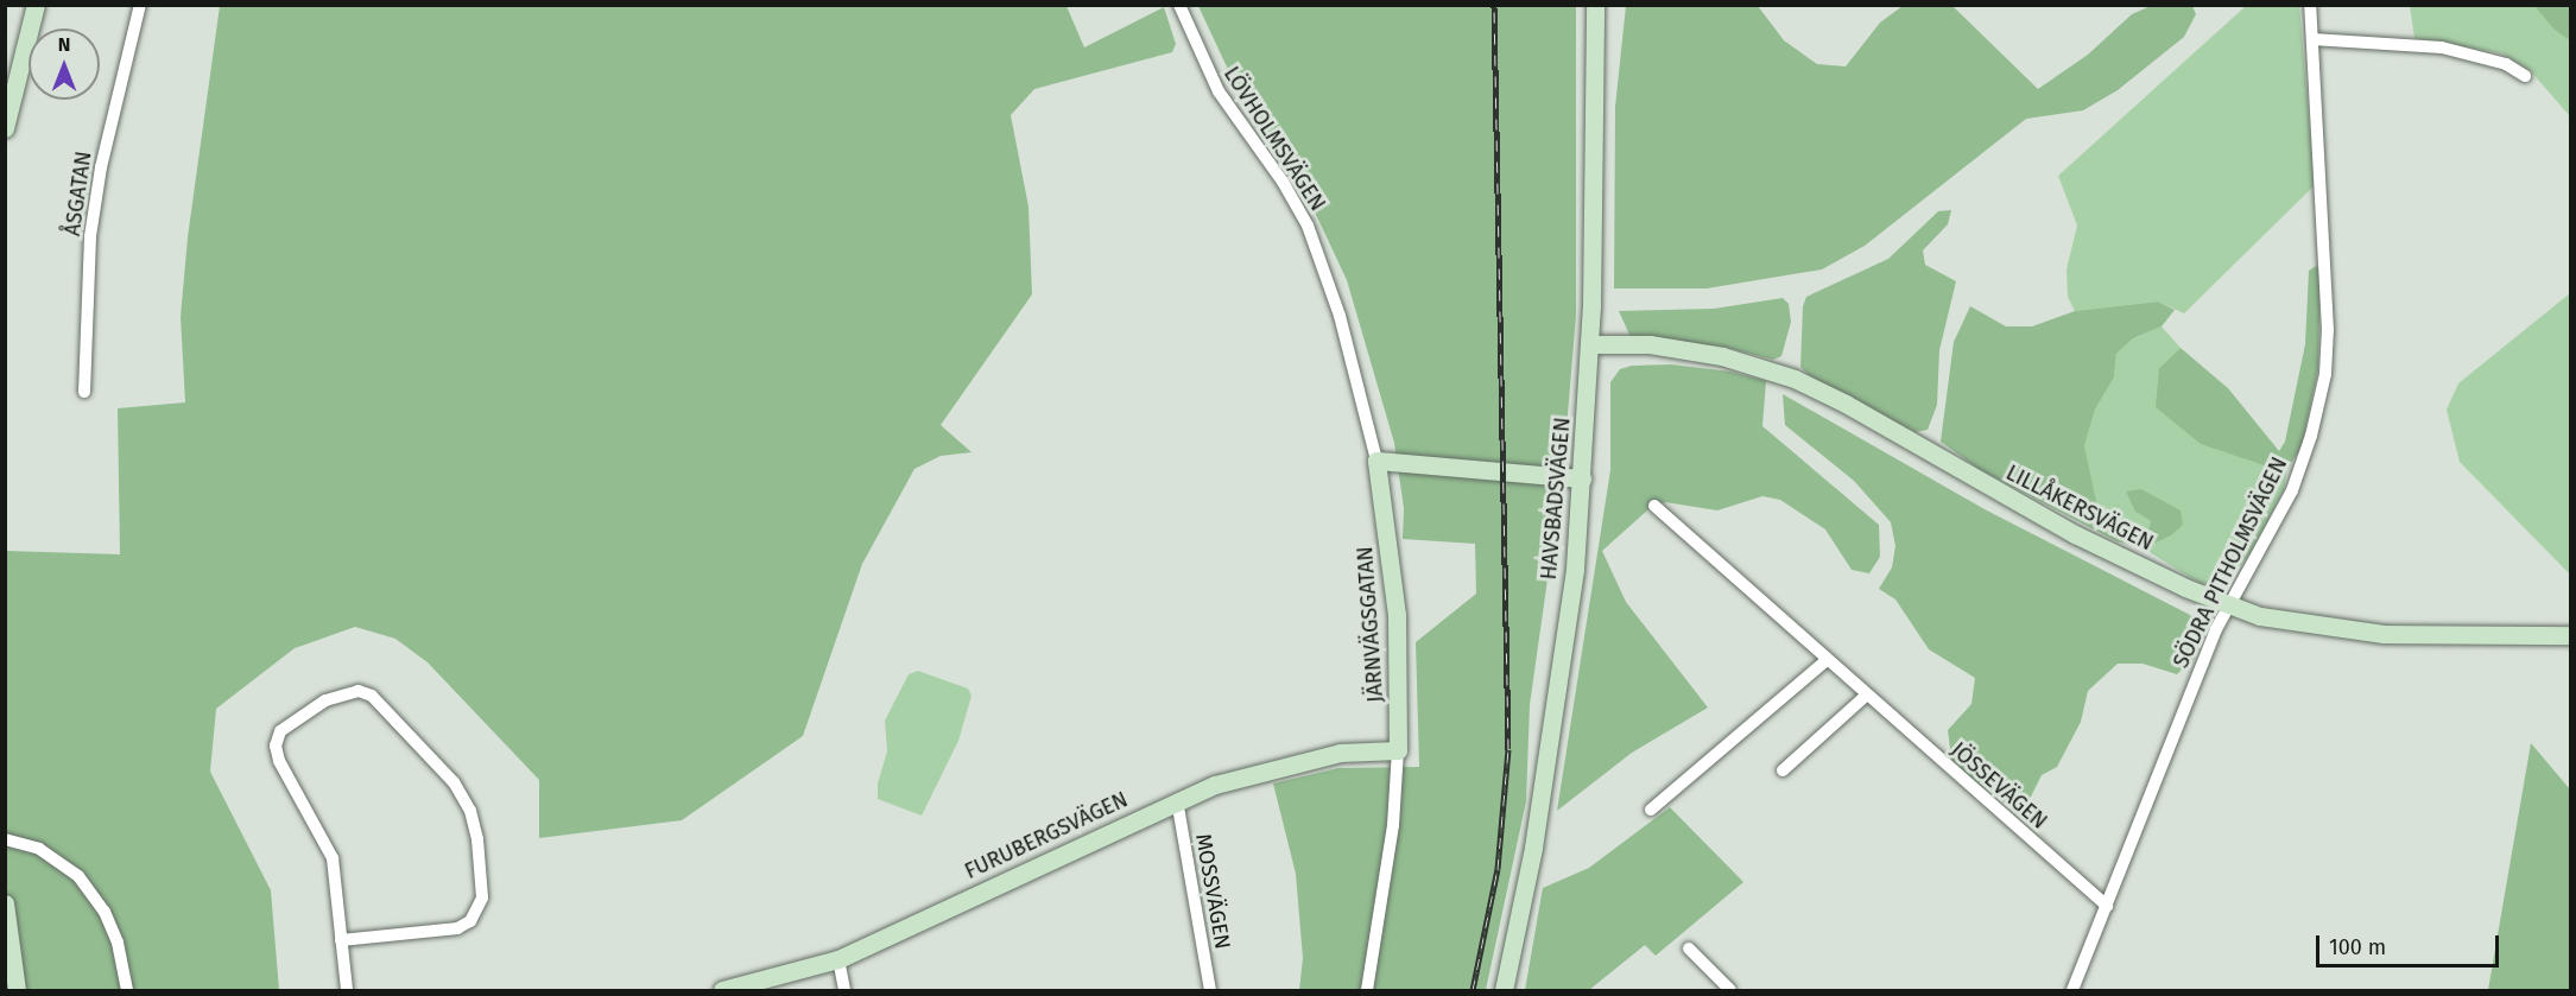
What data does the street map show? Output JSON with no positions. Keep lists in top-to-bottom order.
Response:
{
  "streets": {
    "street": [
      "LÖVHOLMSVÄGEN",
      "ÅSGATAN",
      "HAVSBADSVÄGEN",
      "LILLÅKERSVÄGEN",
      "SÖDRA PITHOLMSVÄGEN",
      "JÄRNVÄGSGATAN",
      "JÖSSEVÄGEN",
      "FURUBERGSVÄGEN",
      "MOSSVÄGEN"
    ]
  },
  "crossings": [
    ["LÖVHOLMSVÄGEN", "JÄRNVÄGSGATAN"],
    ["HAVSBADSVÄGEN", "LILLÅKERSVÄGEN"],
    ["LILLÅKERSVÄGEN", "SÖDRA PITHOLMSVÄGEN"],
    ["SÖDRA PITHOLMSVÄGEN", "JÖSSEVÄGEN"],
    ["JÄRNVÄGSGATAN", "FURUBERGSVÄGEN"],
    ["FURUBERGSVÄGEN", "MOSSVÄGEN"]
  ],
  "scale_bar": "100 m",
  "north": "top"
}
